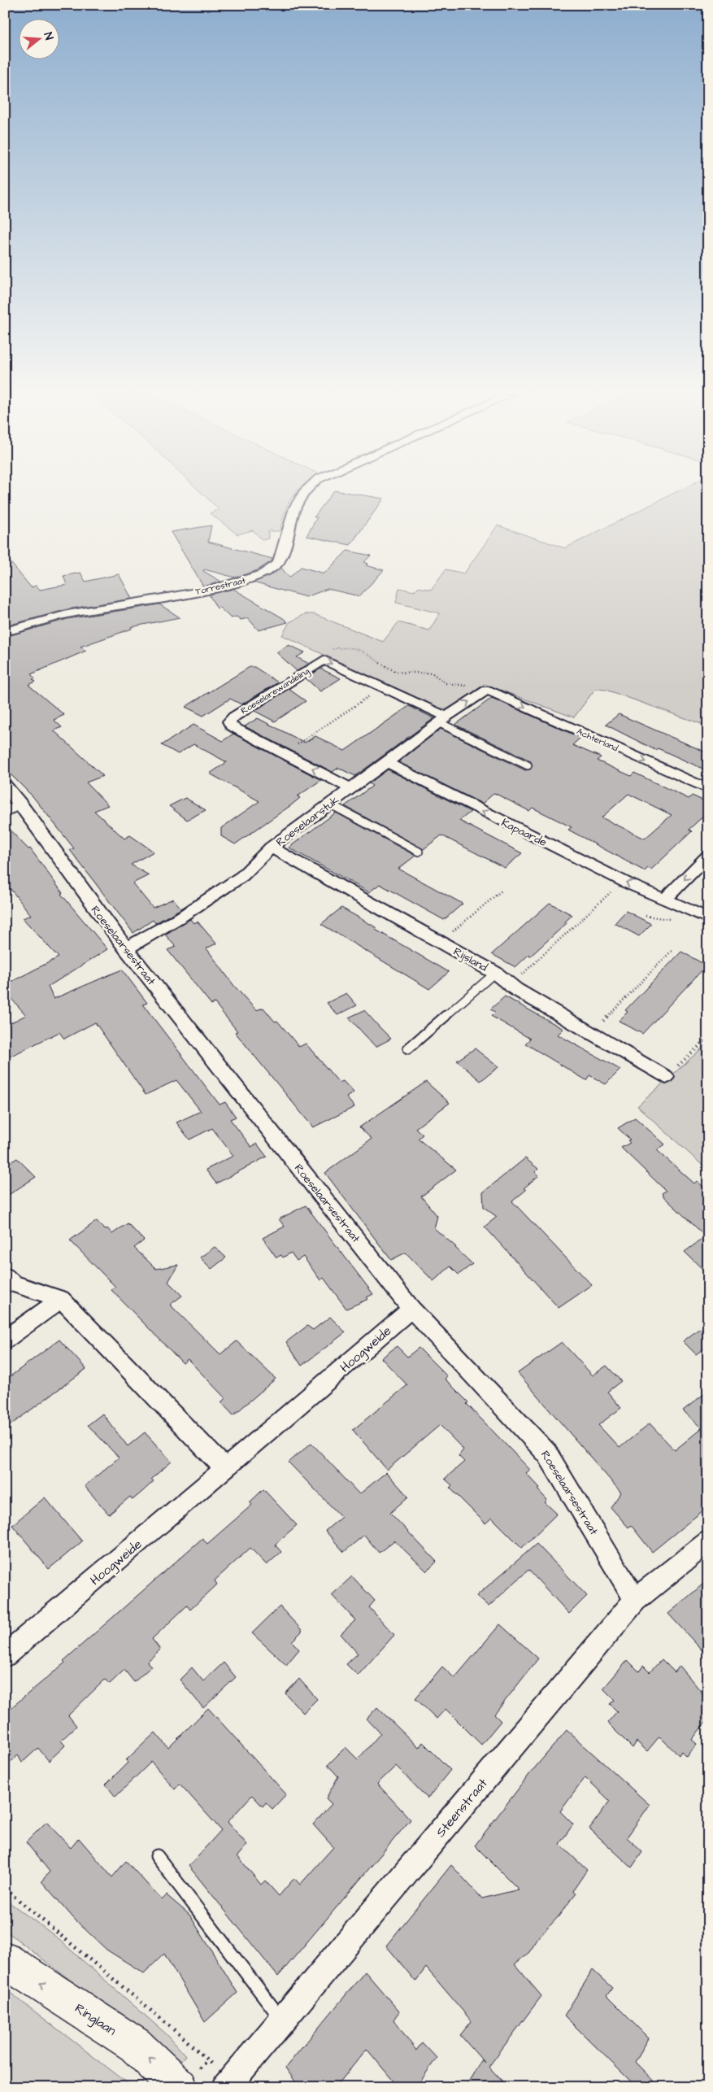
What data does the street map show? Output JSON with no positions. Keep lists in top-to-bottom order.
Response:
{
  "streets": {
    "main road": ["Ringlaan"],
    "street": [
      "Torrestraat",
      "Roeselarewandeling",
      "Achterland",
      "Roeselaarstuk",
      "Kapaarde",
      "Roeselaarsestraat",
      "Rijsland",
      "Hoogweide",
      "Steenstraat"
    ]
  },
  "crossings": [
    ["Roeselarewandeling", "Roeselaarstuk"],
    ["Achterland", "Roeselaarstuk"],
    ["Roeselaarstuk", "Kapaarde"],
    ["Roeselaarstuk", "Roeselaarsestraat"],
    ["Roeselaarstuk", "Rijsland"],
    ["Roeselaarsestraat", "Hoogweide"],
    ["Roeselaarsestraat", "Steenstraat"]
  ],
  "one_way": ["Achterland", "Kapaarde", "Ringlaan"],
  "north": "right"
}
